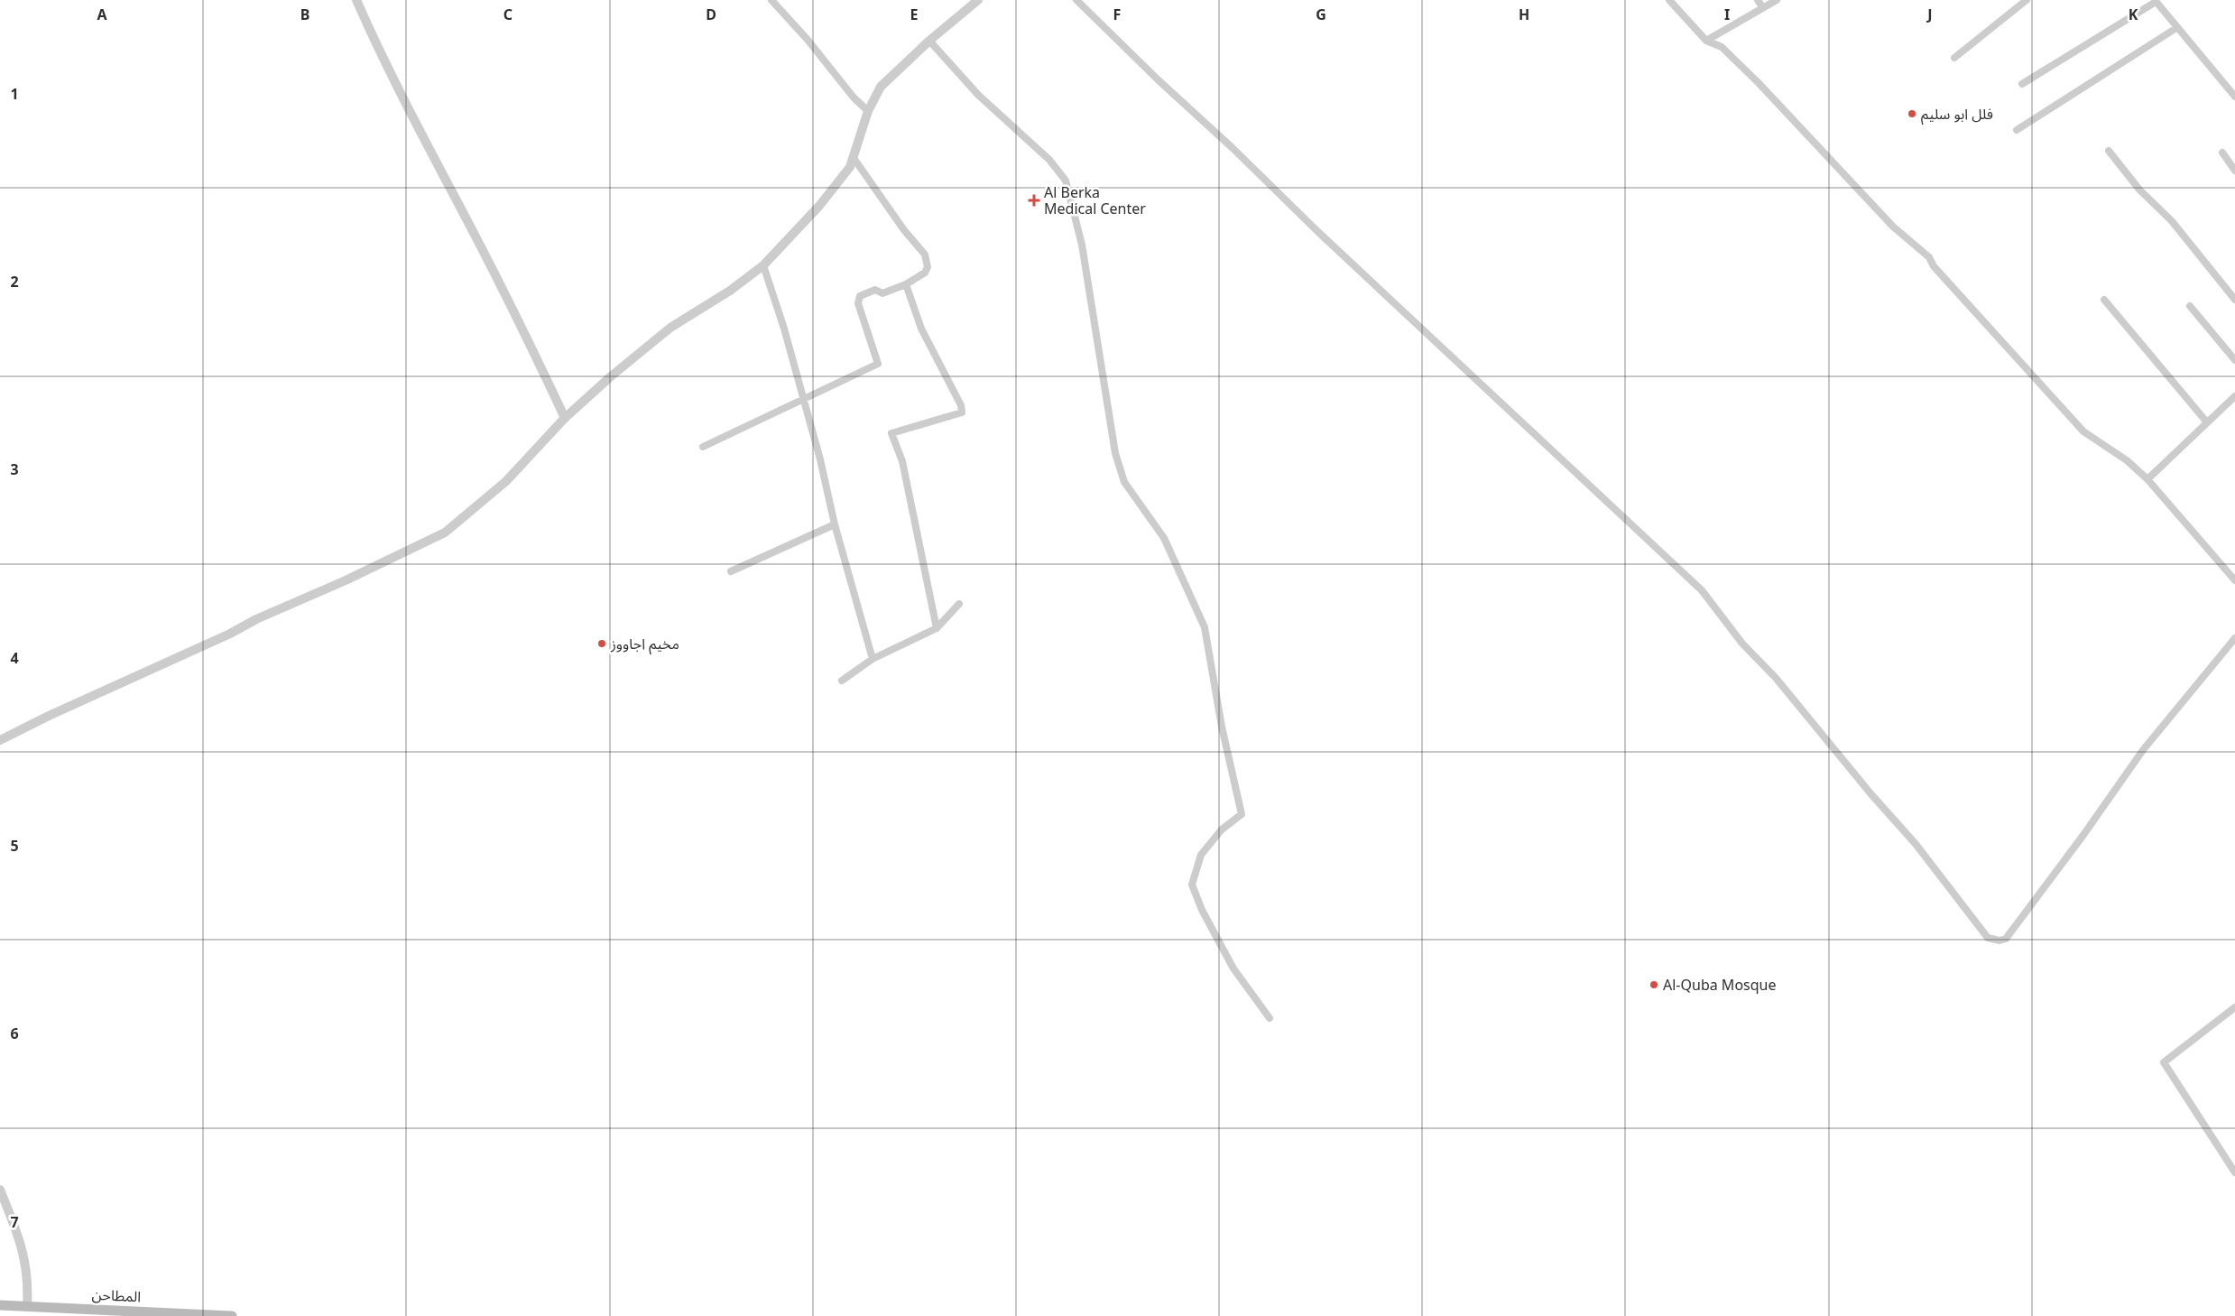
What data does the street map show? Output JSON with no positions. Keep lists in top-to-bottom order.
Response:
{
  "streets": {
    "main road": ["المطاحن"]
  },
  "places": {
    "other": ["فلل ابو سليم", "مخيم اجاووز", "Al-Quba Mosque"],
    "health": ["Al Berka Medical Center"]
  },
  "grid": {
    "columns": [
      "A",
      "B",
      "C",
      "D",
      "E",
      "F",
      "G",
      "H",
      "I",
      "J",
      "K"
    ],
    "rows": [
      "1",
      "2",
      "3",
      "4",
      "5",
      "6",
      "7"
    ]
  }
}
